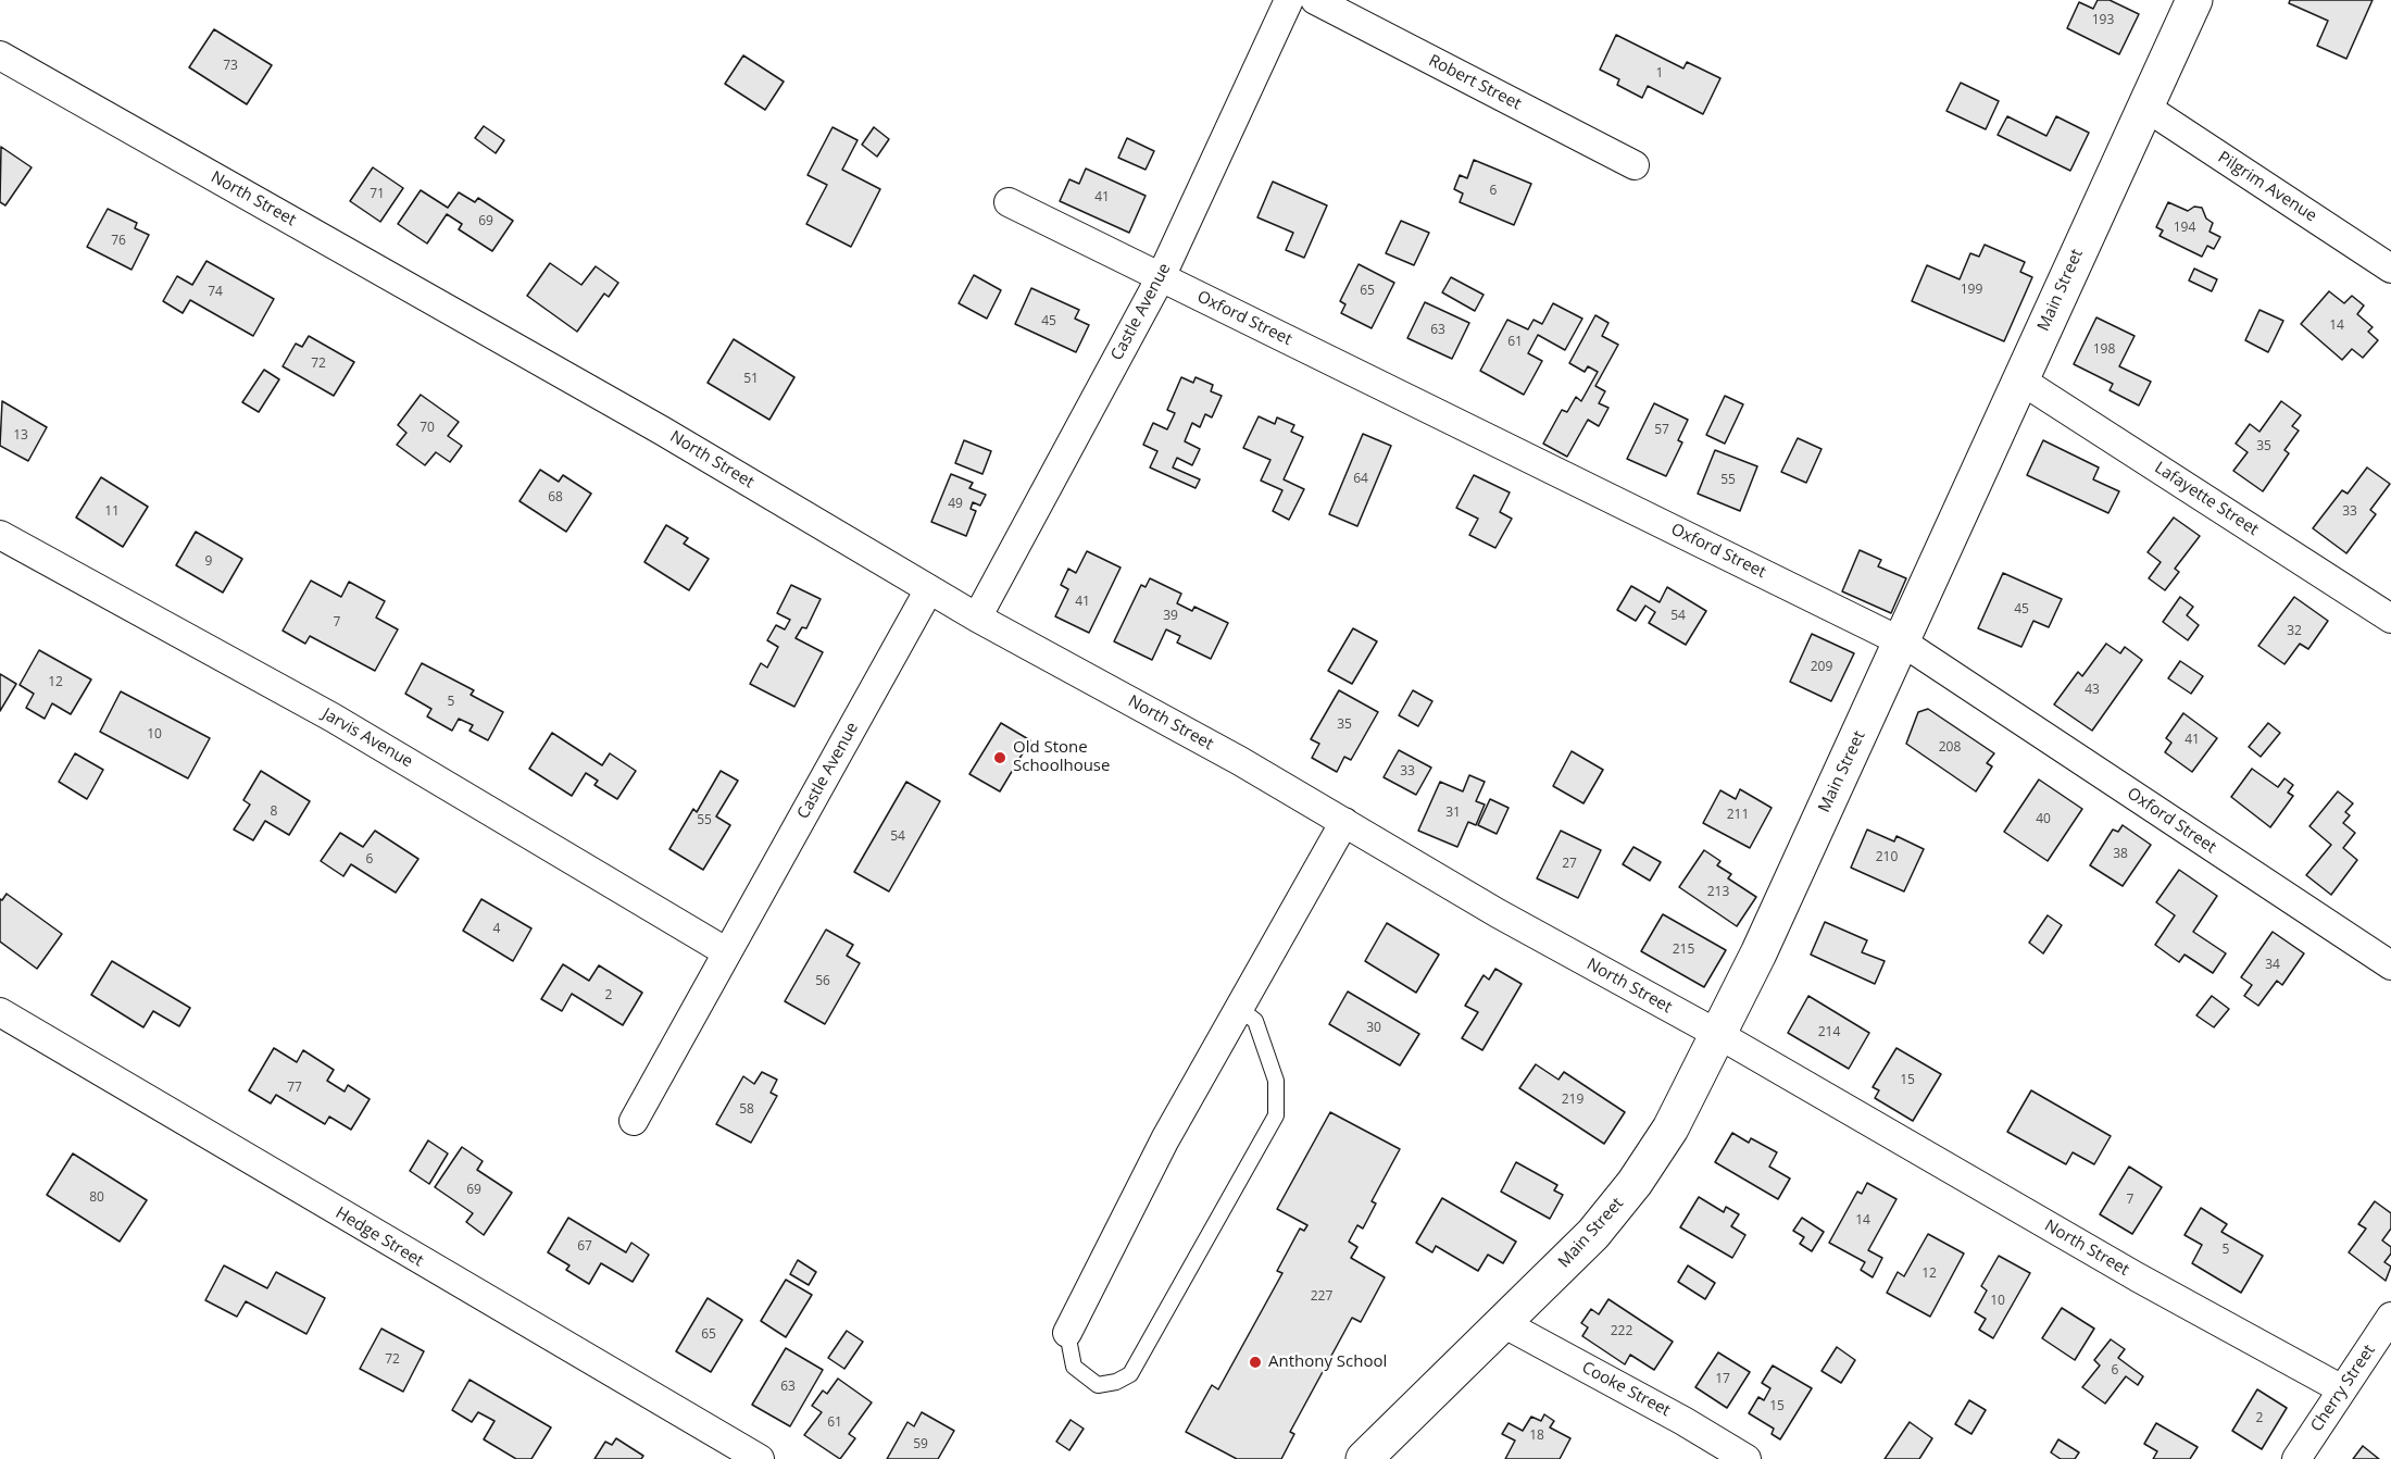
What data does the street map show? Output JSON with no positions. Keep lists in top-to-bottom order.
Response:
{
  "streets": {
    "main road": ["Main Street"],
    "street": [
      "Robert Street",
      "Pilgrim Avenue",
      "North Street",
      "Castle Avenue",
      "Oxford Street",
      "Lafayette Street",
      "Jarvis Avenue",
      "Hedge Street",
      "Cherry Street",
      "Cooke Street"
    ]
  },
  "crossings": [
    ["Pilgrim Avenue", "Main Street"],
    ["North Street", "Main Street"],
    ["North Street", "Castle Avenue"],
    ["North Street", "Cherry Street"],
    ["Main Street", "Oxford Street"],
    ["Main Street", "Lafayette Street"],
    ["Main Street", "Cooke Street"],
    ["Castle Avenue", "Oxford Street"],
    ["Castle Avenue", "Jarvis Avenue"]
  ],
  "places": ["Old Stone Schoolhouse", "Anthony School"],
  "house_numbers": [
    "193",
    "73",
    "1",
    "6",
    "71",
    "41",
    "69",
    "194",
    "76",
    "199",
    "65",
    "74",
    "45",
    "14",
    "63",
    "61",
    "198",
    "72",
    "51",
    "70",
    "57",
    "13",
    "35",
    "64",
    "55",
    "68",
    "49",
    "11",
    "33",
    "9",
    "41",
    "45",
    "39",
    "54",
    "7",
    "32",
    "209",
    "12",
    "43",
    "5",
    "35",
    "10",
    "41",
    "208",
    "33",
    "8",
    "31",
    "211",
    "40",
    "55",
    "54",
    "38",
    "210",
    "6",
    "27",
    "213",
    "4",
    "215",
    "34",
    "56",
    "2",
    "30",
    "214",
    "15",
    "77",
    "219",
    "58",
    "69",
    "80",
    "7",
    "14",
    "67",
    "5",
    "12",
    "227",
    "10",
    "222",
    "65",
    "72",
    "6",
    "17",
    "63",
    "15",
    "2",
    "61",
    "18",
    "59"
  ]
}
